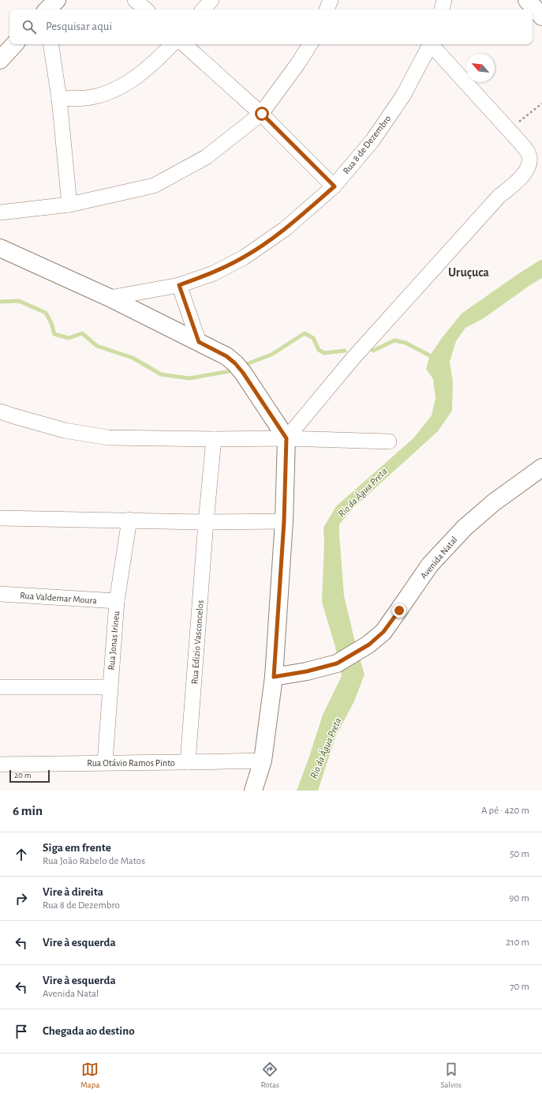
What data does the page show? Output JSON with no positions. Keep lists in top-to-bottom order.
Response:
{
  "streets": {
    "street": [
      "Rua 8 de Dezembro",
      "Avenida Natal",
      "Rua Valdemar Moura",
      "Rua Jonas Irineu",
      "Rua Edizio Vasconcelos",
      "Rua Otávio Ramos Pinto"
    ]
  },
  "crossings": [
    ["Rua Valdemar Moura", "Rua Jonas Irineu"],
    ["Rua Jonas Irineu", "Rua Otávio Ramos Pinto"],
    ["Rua Edizio Vasconcelos", "Rua Otávio Ramos Pinto"]
  ],
  "districts": ["Uruçuca"],
  "water": ["Rio da Água Preta"],
  "scale_bar": "20 m",
  "north": "top left",
  "page": {
    "search": "Pesquisar aqui",
    "scale": "20 m",
    "heading": ["6 min", "A pé · 420 m"],
    "list": [
      ["Siga em frente", "Rua João Rabelo de Matos", "50 m"],
      ["Vire à direita", "Rua 8 de Dezembro", "90 m"],
      ["Vire à esquerda", "210 m"],
      ["Vire à esquerda", "Avenida Natal", "70 m"],
      "Chegada ao destino"
    ],
    "nav": ["Mapa", "Rotas", "Salvos"]
  }
}
